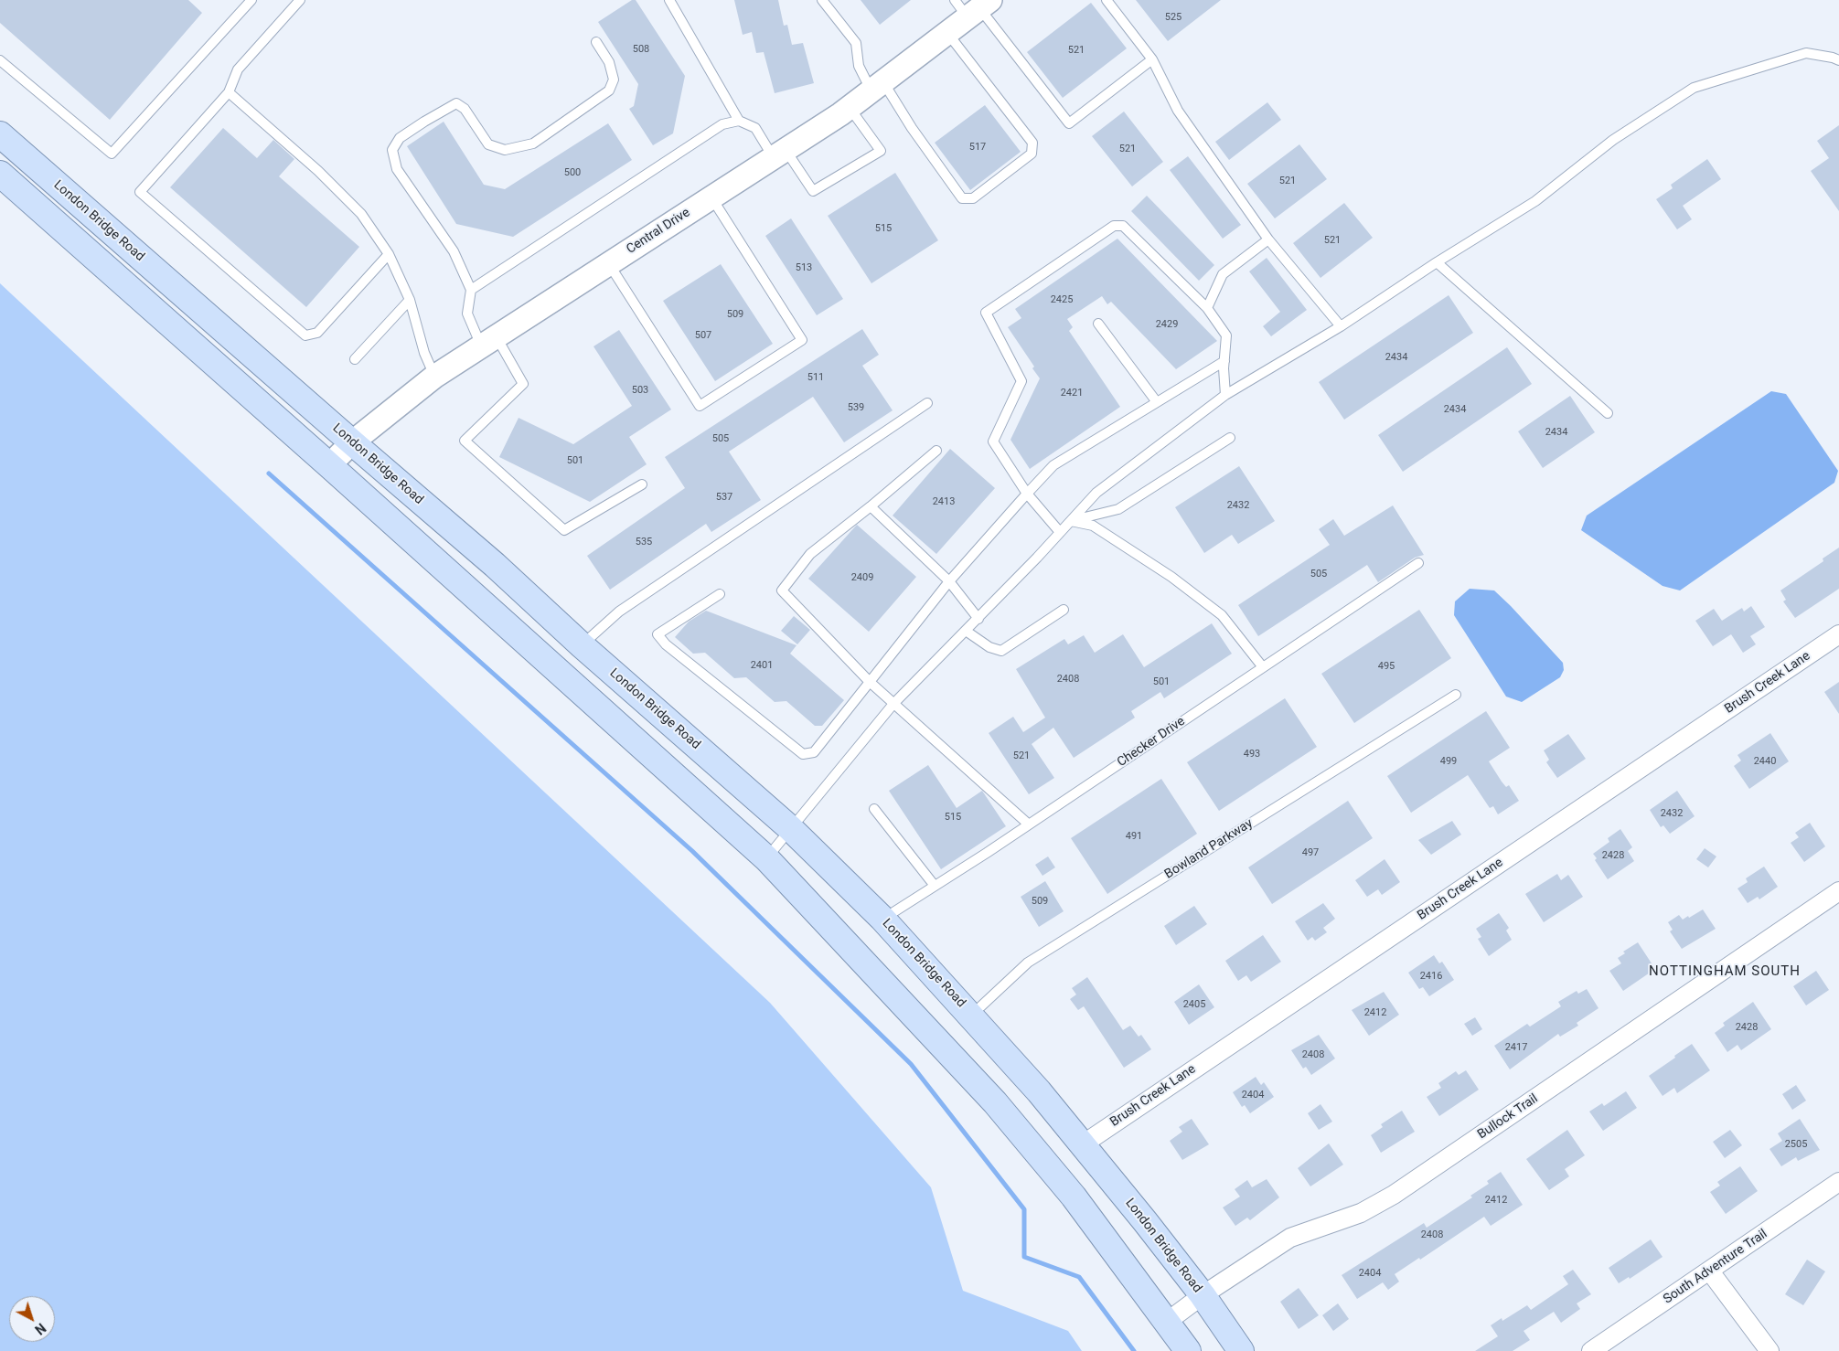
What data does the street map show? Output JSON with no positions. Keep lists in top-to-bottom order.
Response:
{
  "streets": {
    "main road": ["London Bridge Road"],
    "street": [
      "Central Drive",
      "Brush Creek Lane",
      "Bullock Trail",
      "South Adventure Trail"
    ],
    "lane": ["Checker Drive", "Bowland Parkway"]
  },
  "crossings": [
    ["London Bridge Road", "Central Drive"],
    ["London Bridge Road", "Brush Creek Lane"],
    ["London Bridge Road", "Checker Drive"],
    ["London Bridge Road", "Bowland Parkway"],
    ["London Bridge Road", "Bullock Trail"]
  ],
  "districts": ["NOTTINGHAM SOUTH"],
  "house_numbers": [
    "525",
    "508",
    "521",
    "517",
    "521",
    "500",
    "521",
    "515",
    "521",
    "513",
    "2425",
    "509",
    "2429",
    "507",
    "2434",
    "511",
    "503",
    "2421",
    "539",
    "2434",
    "2434",
    "505",
    "501",
    "537",
    "2413",
    "2432",
    "535",
    "505",
    "2409",
    "2401",
    "495",
    "2408",
    "501",
    "493",
    "521",
    "499",
    "2440",
    "2432",
    "515",
    "491",
    "497",
    "2428",
    "509",
    "2416",
    "2405",
    "2412",
    "2428",
    "2417",
    "2408",
    "2404",
    "2505",
    "2412",
    "2408",
    "2404"
  ],
  "north": "bottom right"
}
